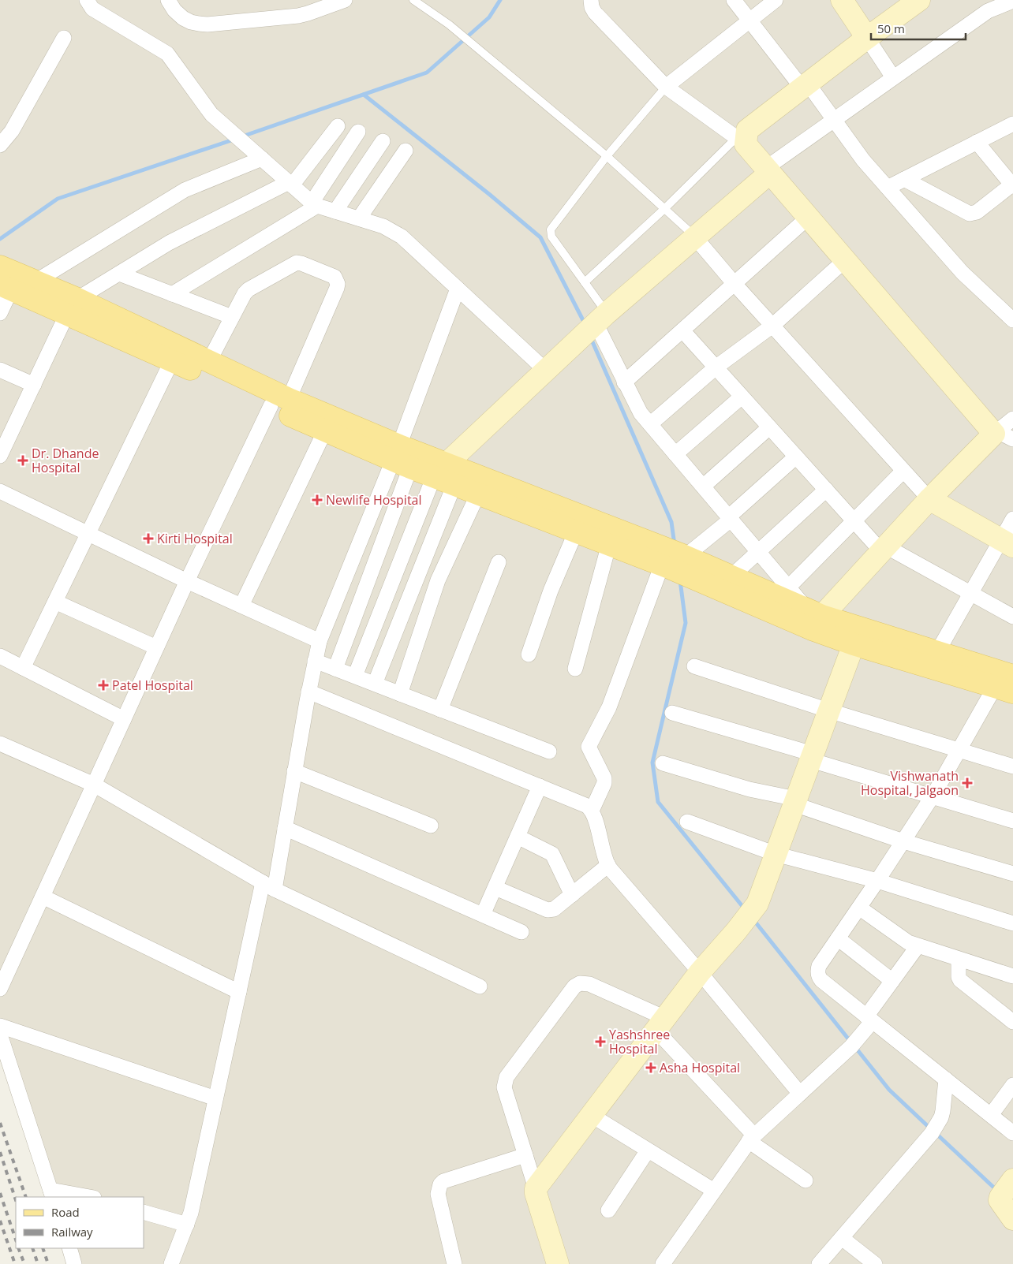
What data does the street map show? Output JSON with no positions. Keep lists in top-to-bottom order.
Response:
{
  "places": {
    "health": [
      "Dr. Dhande Hospital",
      "Newlife Hospital",
      "Kirti Hospital",
      "Patel Hospital",
      "Vishwanath Hospital, Jalgaon",
      "Yashshree Hospital",
      "Asha Hospital"
    ]
  },
  "legend": ["Road", "Railway"],
  "scale_bar": "50 m"
}
